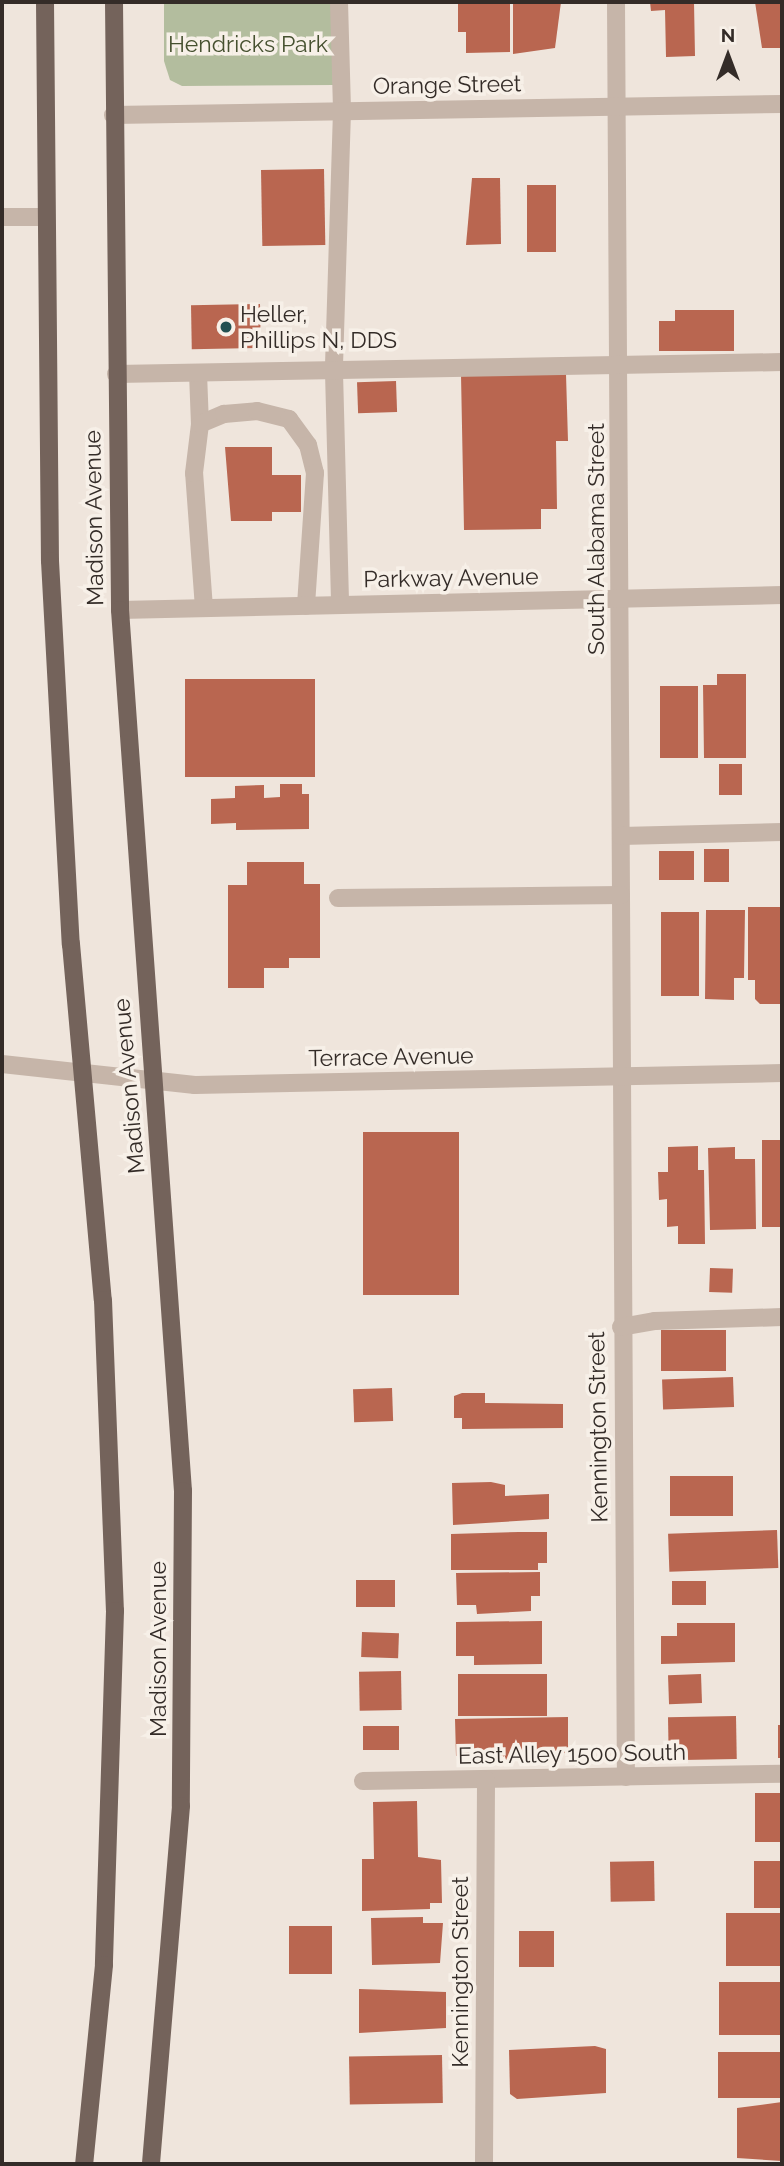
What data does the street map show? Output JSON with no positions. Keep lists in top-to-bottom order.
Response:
{
  "streets": {
    "main road": ["Madison Avenue"],
    "street": [
      "Orange Street",
      "South Alabama Street",
      "Parkway Avenue",
      "Terrace Avenue",
      "Kennington Street",
      "East Alley 1500 South"
    ]
  },
  "crossings": [
    ["Orange Street", "Madison Avenue"],
    ["Orange Street", "South Alabama Street"],
    ["Madison Avenue", "Parkway Avenue"],
    ["Madison Avenue", "Terrace Avenue"],
    ["South Alabama Street", "Parkway Avenue"],
    ["South Alabama Street", "Terrace Avenue"],
    ["South Alabama Street", "Kennington Street"],
    ["Terrace Avenue", "Kennington Street"],
    ["Kennington Street", "East Alley 1500 South"]
  ],
  "parks": ["Hendricks Park"],
  "places": ["Heller, Phillips N, DDS"],
  "north": "top"
}
